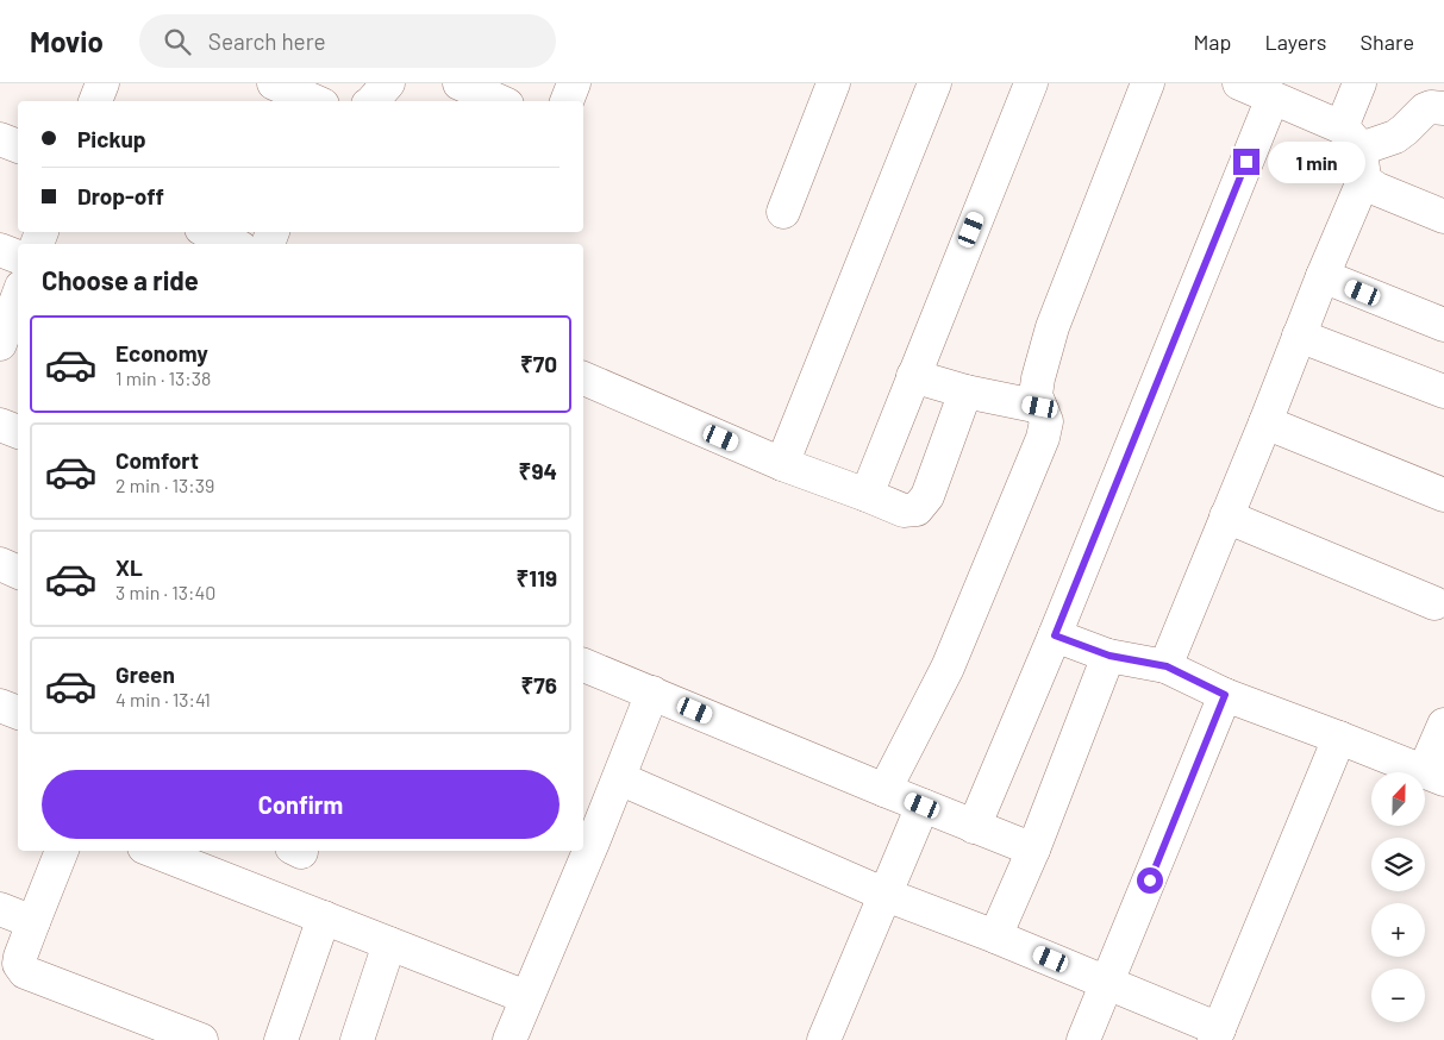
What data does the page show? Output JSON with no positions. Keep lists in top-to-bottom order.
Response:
{
  "north": "top",
  "page": {
    "header": "Movio",
    "search": "Search here",
    "nav": ["Map", "Layers", "Share"],
    "banner": ["Pickup", "Drop-off"],
    "bubble": "1 min",
    "heading": "Choose a ride",
    "list": [
      {
        "name": "Economy",
        "note": "1 min · 13:38",
        "value": "₹70"
      },
      {
        "name": "Comfort",
        "note": "2 min · 13:39",
        "value": "₹94"
      },
      {
        "name": "XL",
        "note": "3 min · 13:40",
        "value": "₹119"
      },
      {
        "name": "Green",
        "note": "4 min · 13:41",
        "value": "₹76"
      }
    ],
    "buttons": "Confirm",
    "map_buttons": ["+", "−"]
  }
}
